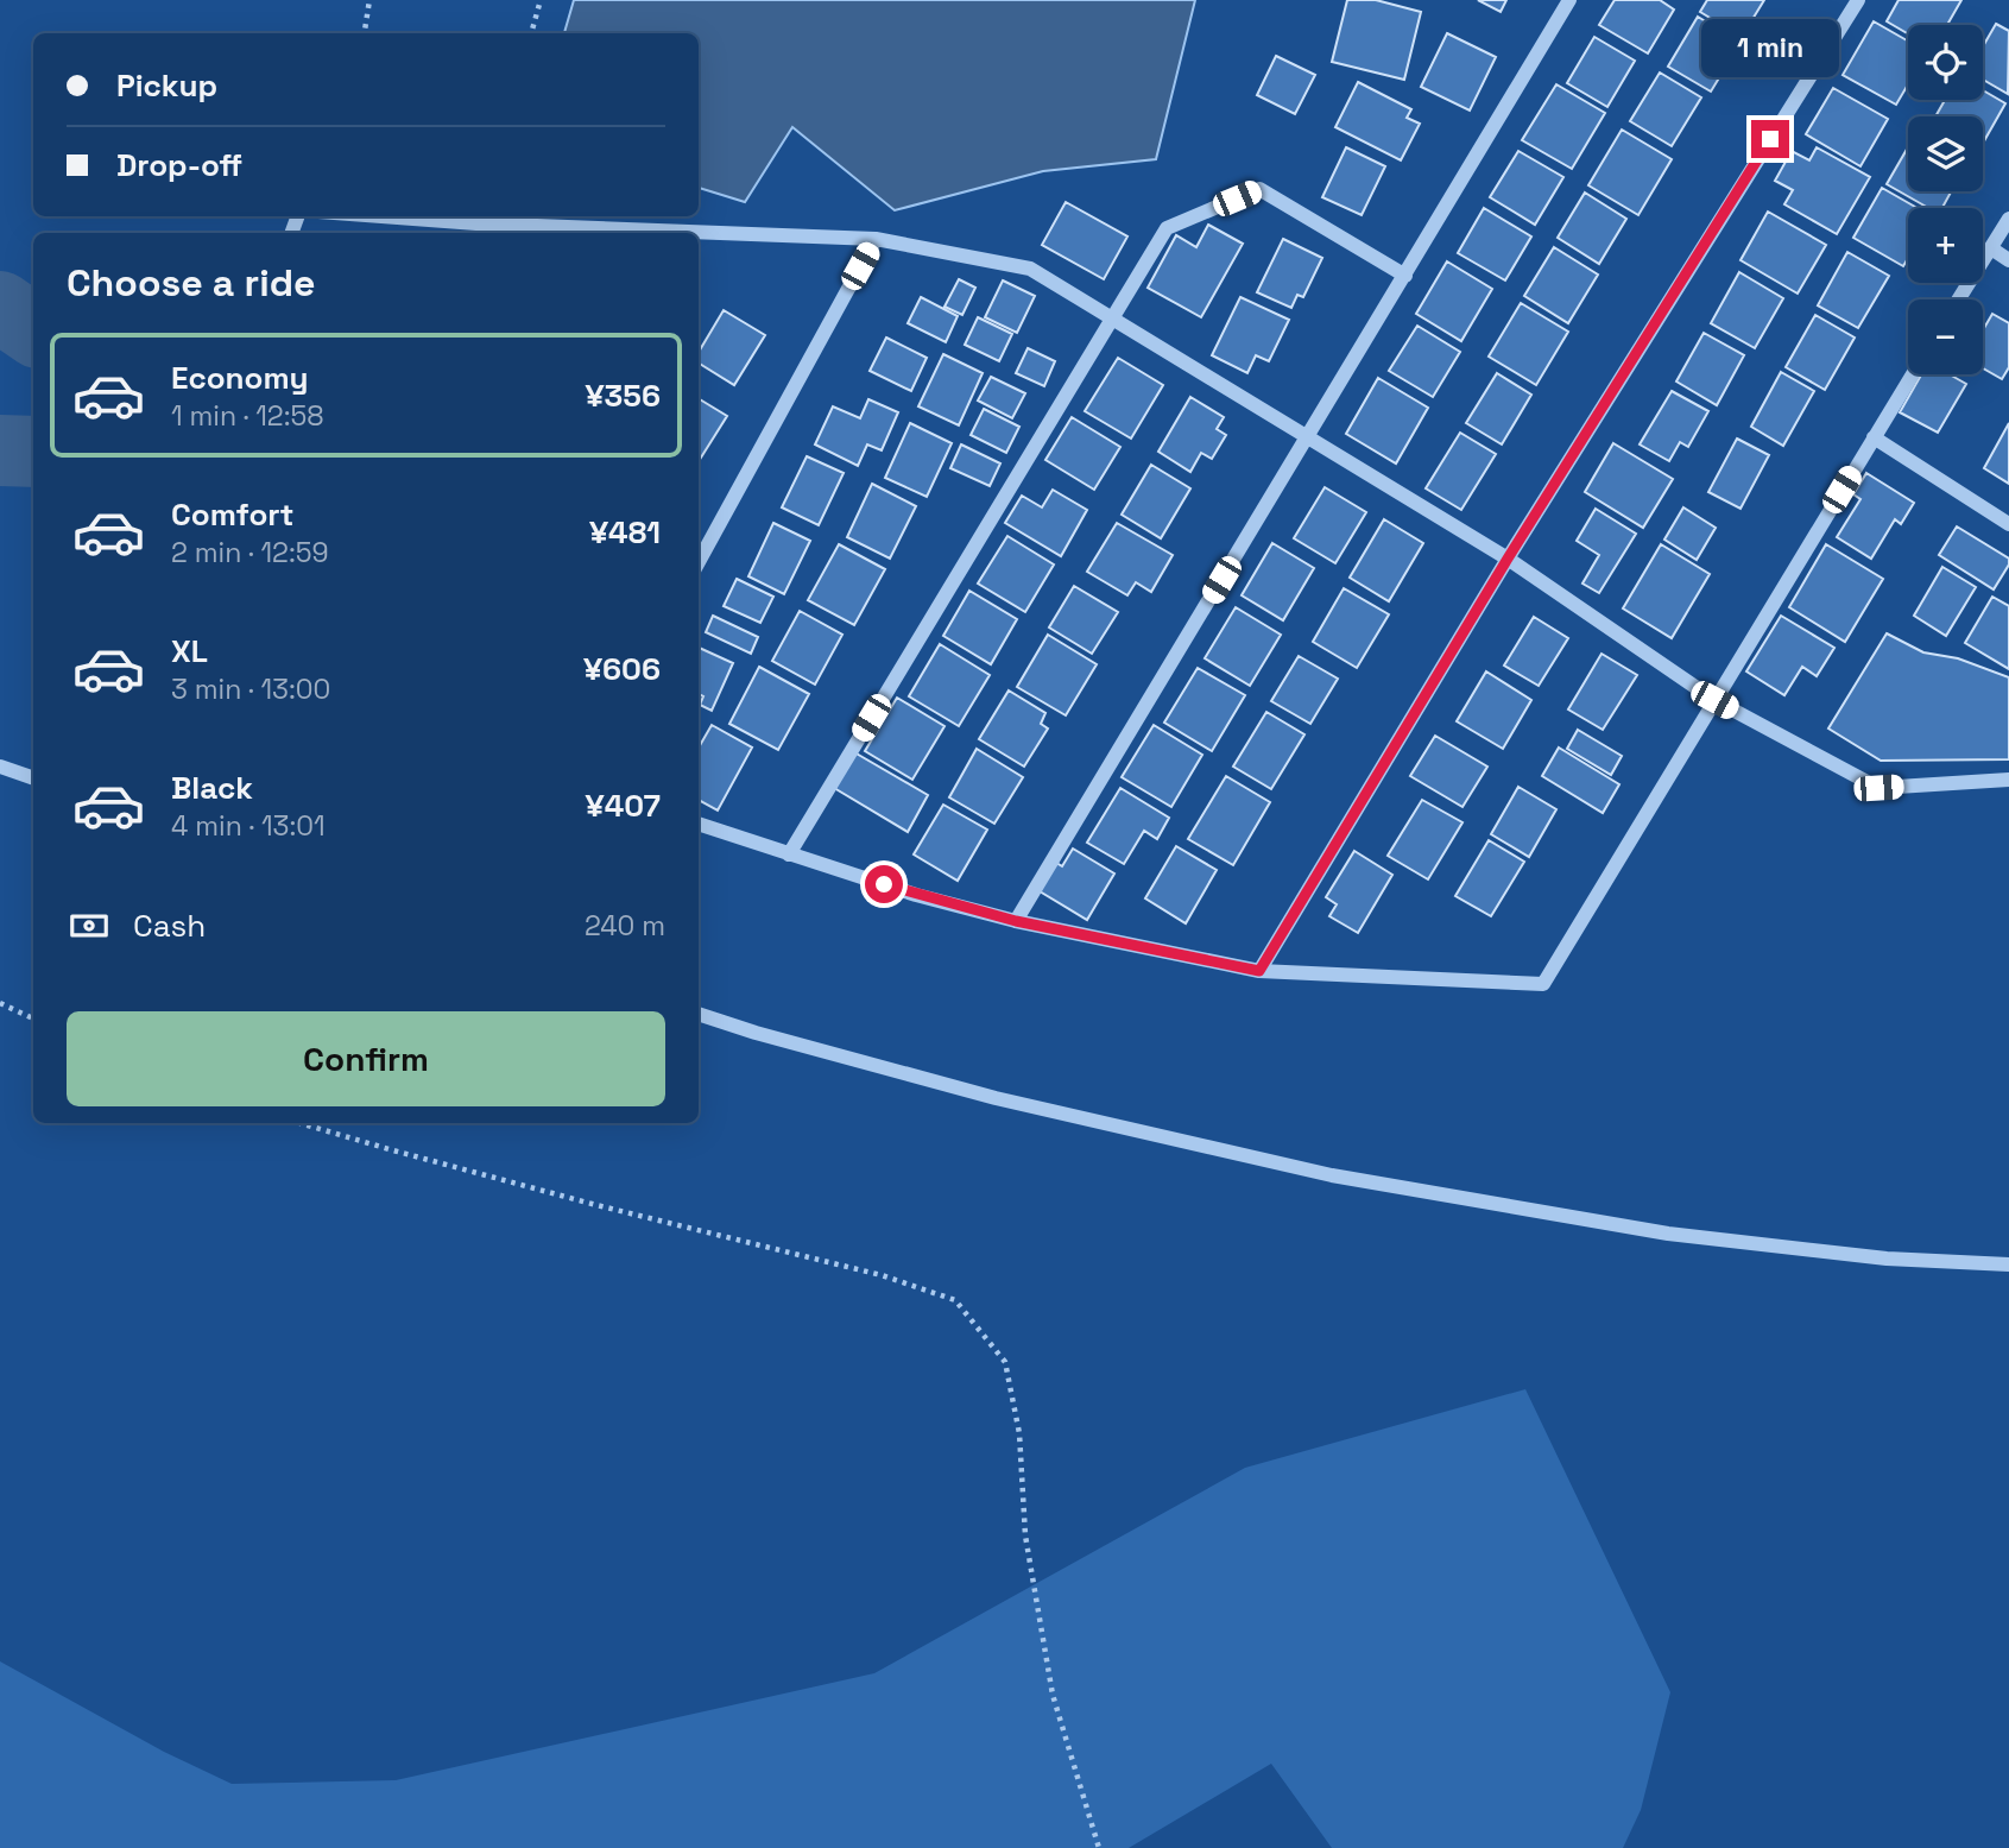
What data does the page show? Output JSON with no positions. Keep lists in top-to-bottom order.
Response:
{
  "page": {
    "bubble": "1 min",
    "map_buttons": ["+", "−"],
    "banner": ["Pickup", "Drop-off"],
    "heading": "Choose a ride",
    "list": [
      {
        "name": "Economy",
        "note": "1 min · 12:58",
        "value": "¥356"
      },
      {
        "name": "Comfort",
        "note": "2 min · 12:59",
        "value": "¥481"
      },
      {
        "name": "XL",
        "note": "3 min · 13:00",
        "value": "¥606"
      },
      {
        "name": "Black",
        "note": "4 min · 13:01",
        "value": "¥407"
      }
    ],
    "pay": ["Cash", "240 m"],
    "buttons": "Confirm"
  }
}
